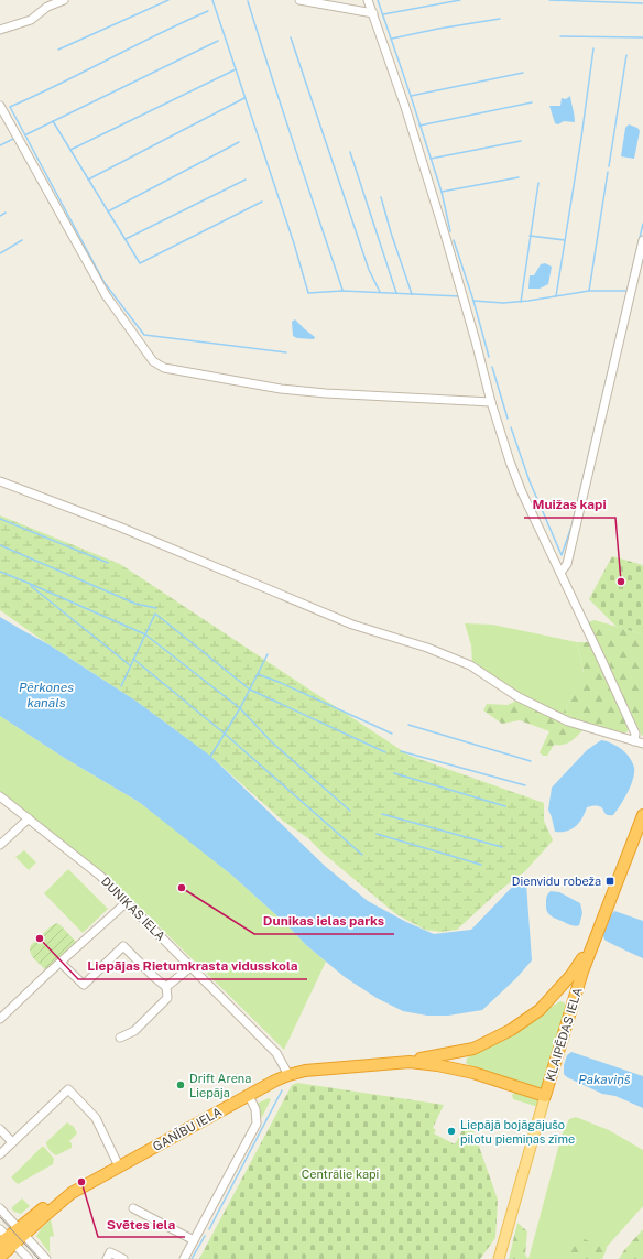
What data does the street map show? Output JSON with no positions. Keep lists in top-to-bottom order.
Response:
{
  "streets": {
    "highway": ["KLAIPĒDAS IELA", "GANĪBU IELA"],
    "street": ["DUNIKAS IELA"]
  },
  "crossings": [
    ["DUNIKAS IELA", "GANĪBU IELA"],
    ["KLAIPĒDAS IELA", "GANĪBU IELA"]
  ],
  "water": ["Pērkones kanāls", "Pakaviņš"],
  "parks": ["Centrālie kapi"],
  "places": {
    "other": [
      "Muižas kapi",
      "Dunikas ielas parks",
      "Liepājas Rietumkrasta vidusskola",
      "Drift Arena Liepāja",
      "Liepājā bojāgājušo pilotu piemiņas zīme",
      "Svētes iela"
    ],
    "transit": ["Dienvidu robeža"]
  }
}
